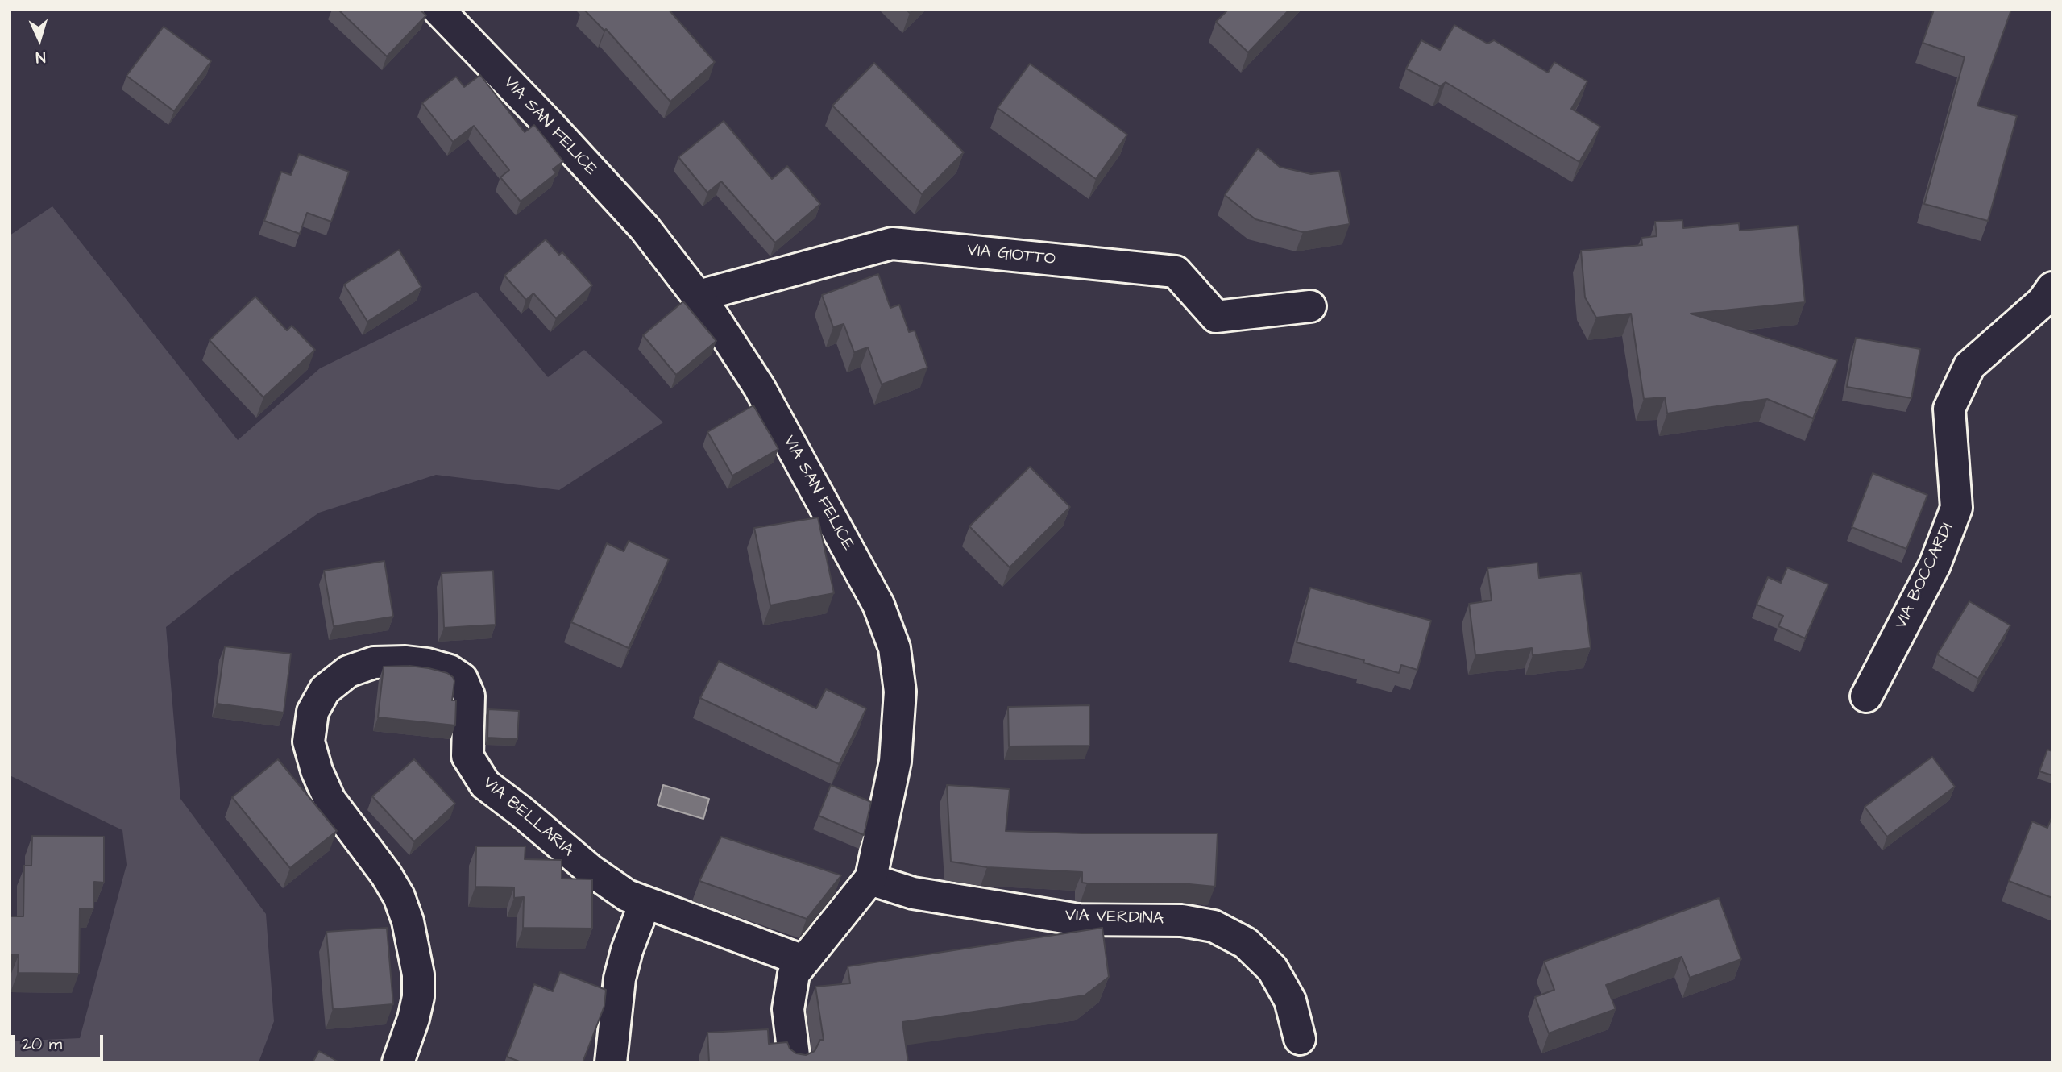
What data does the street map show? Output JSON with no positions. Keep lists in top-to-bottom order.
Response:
{
  "streets": {
    "street": [
      "VIA SAN FELICE",
      "VIA GIOTTO",
      "VIA BOCCARDI",
      "VIA BELLARIA",
      "VIA VERDINA"
    ]
  },
  "crossings": [
    ["VIA SAN FELICE", "VIA GIOTTO"],
    ["VIA SAN FELICE", "VIA BELLARIA"],
    ["VIA SAN FELICE", "VIA VERDINA"]
  ],
  "scale_bar": "20 m",
  "north": "bottom"
}
